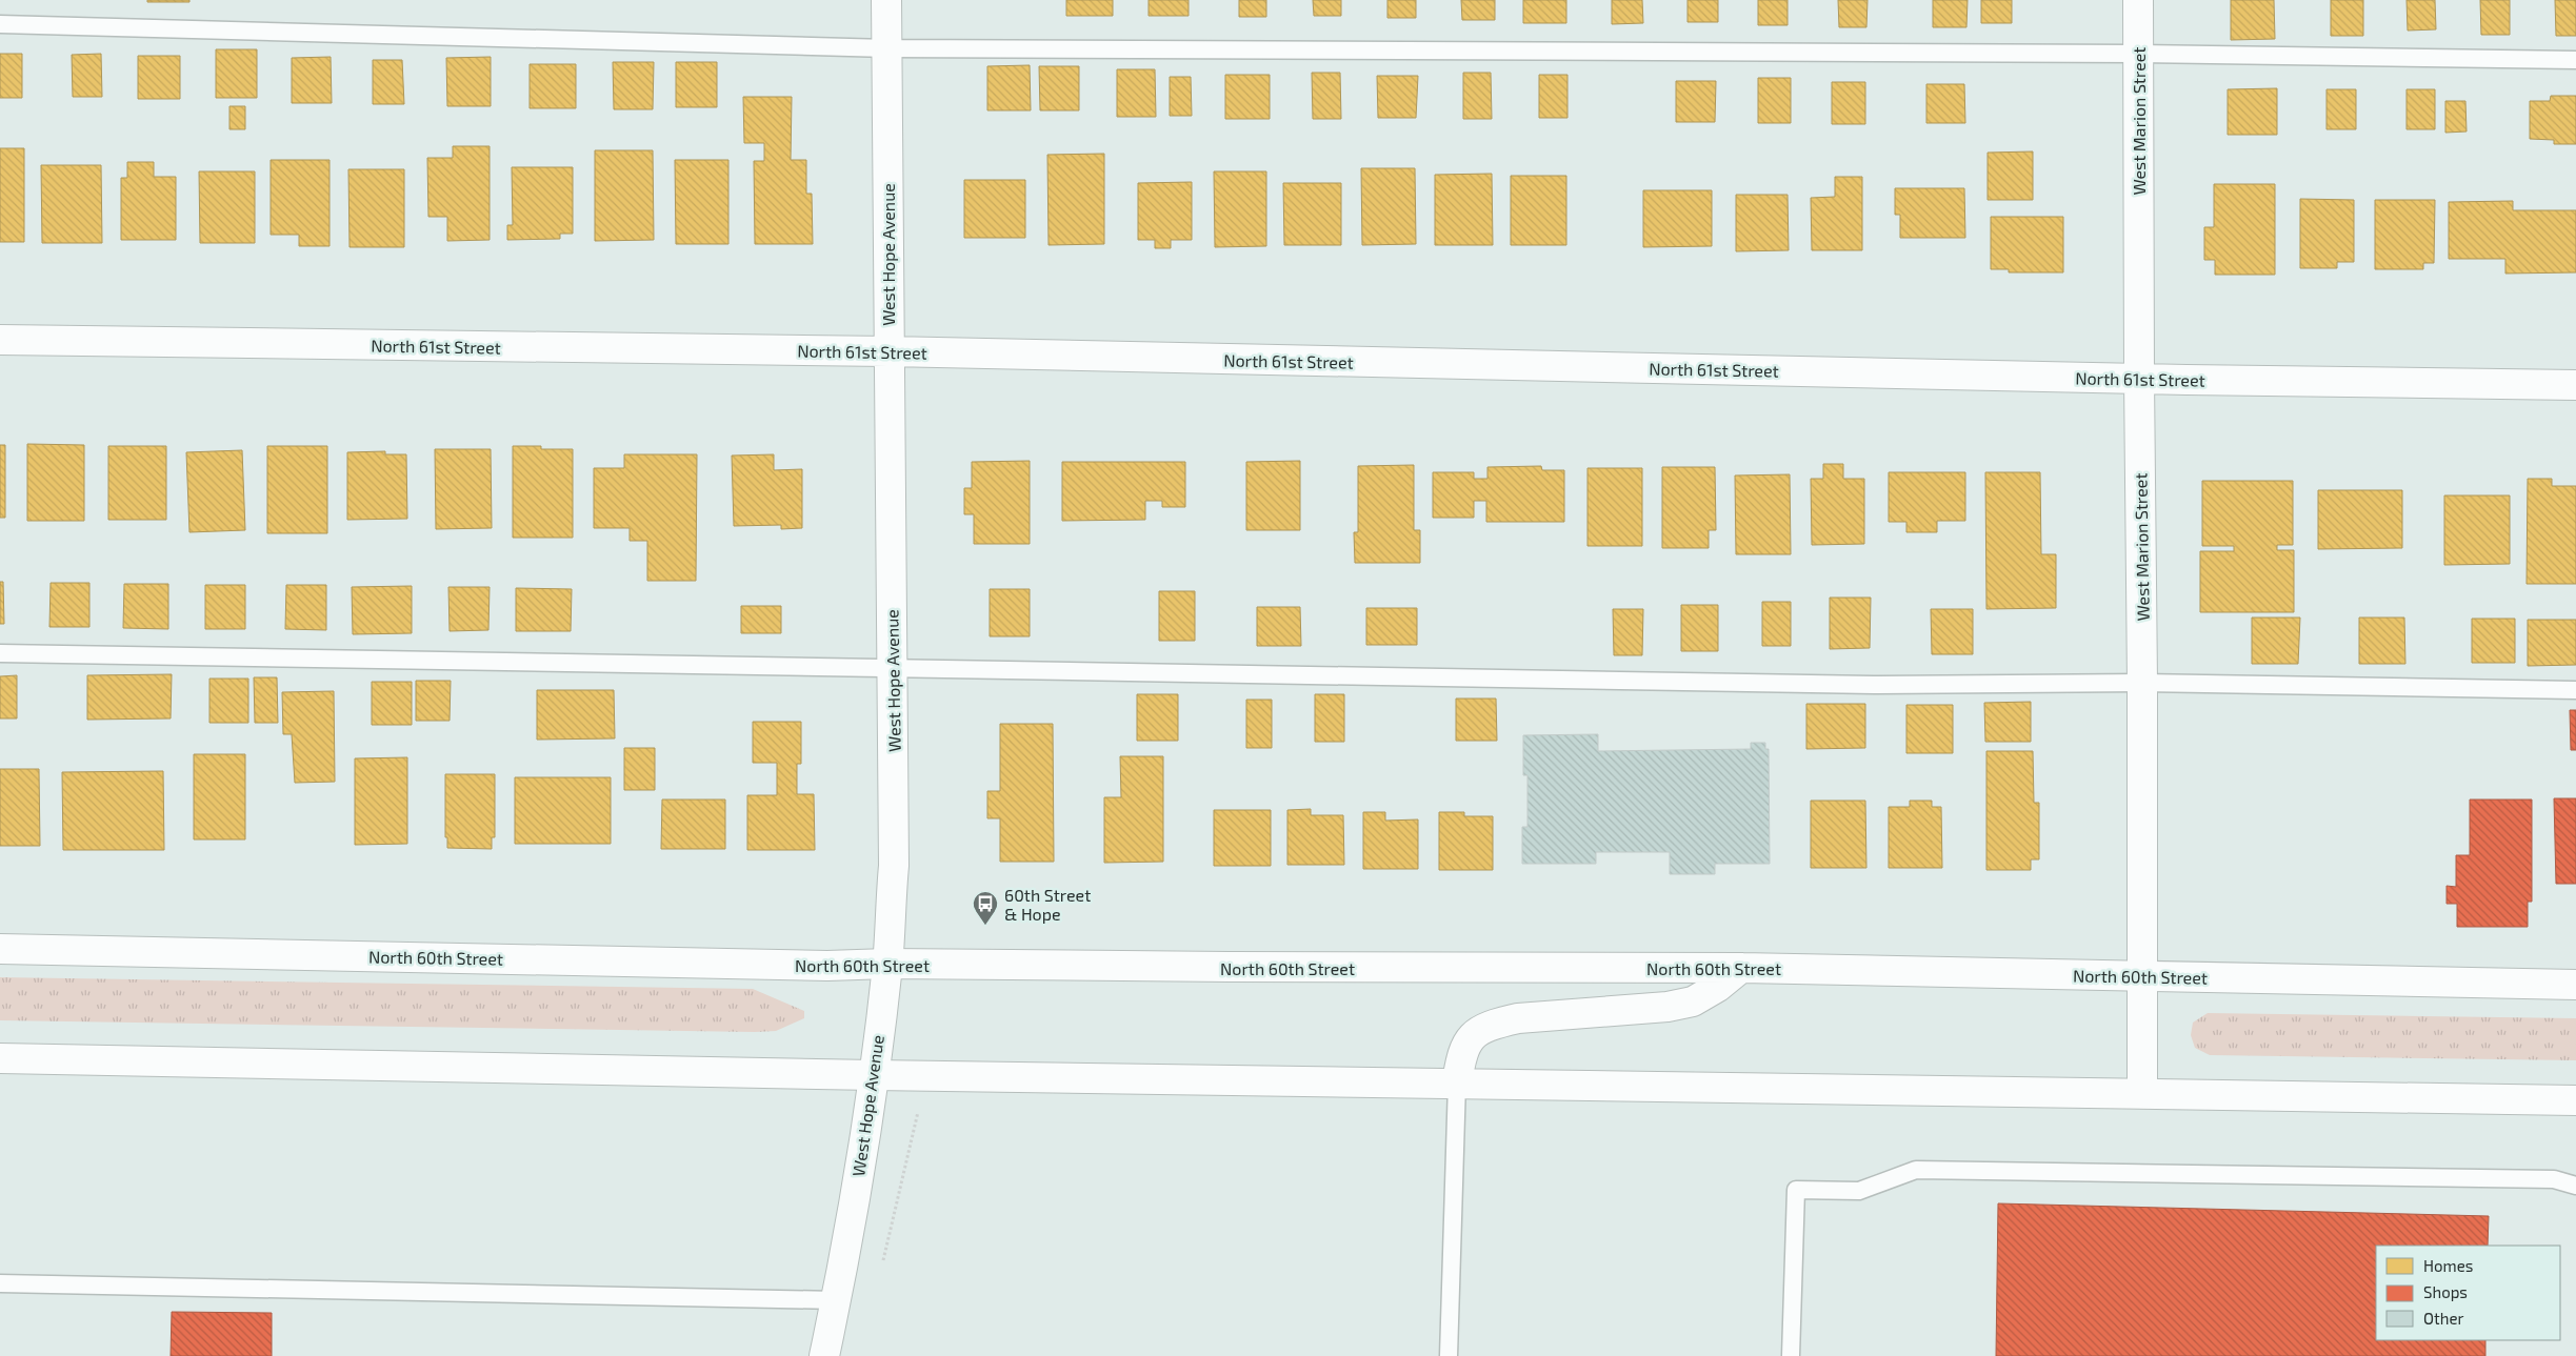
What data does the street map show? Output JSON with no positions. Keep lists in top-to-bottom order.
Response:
{
  "streets": {
    "main road": [
      "West Marion Street",
      "West Hope Avenue",
      "North 61st Street",
      "North 60th Street"
    ]
  },
  "crossings": [
    ["West Marion Street", "North 61st Street"],
    ["West Marion Street", "North 60th Street"],
    ["West Hope Avenue", "North 61st Street"],
    ["West Hope Avenue", "North 60th Street"]
  ],
  "places": {
    "bus stop": ["60th Street & Hope"]
  },
  "legend": ["Homes", "Shops", "Other"]
}
